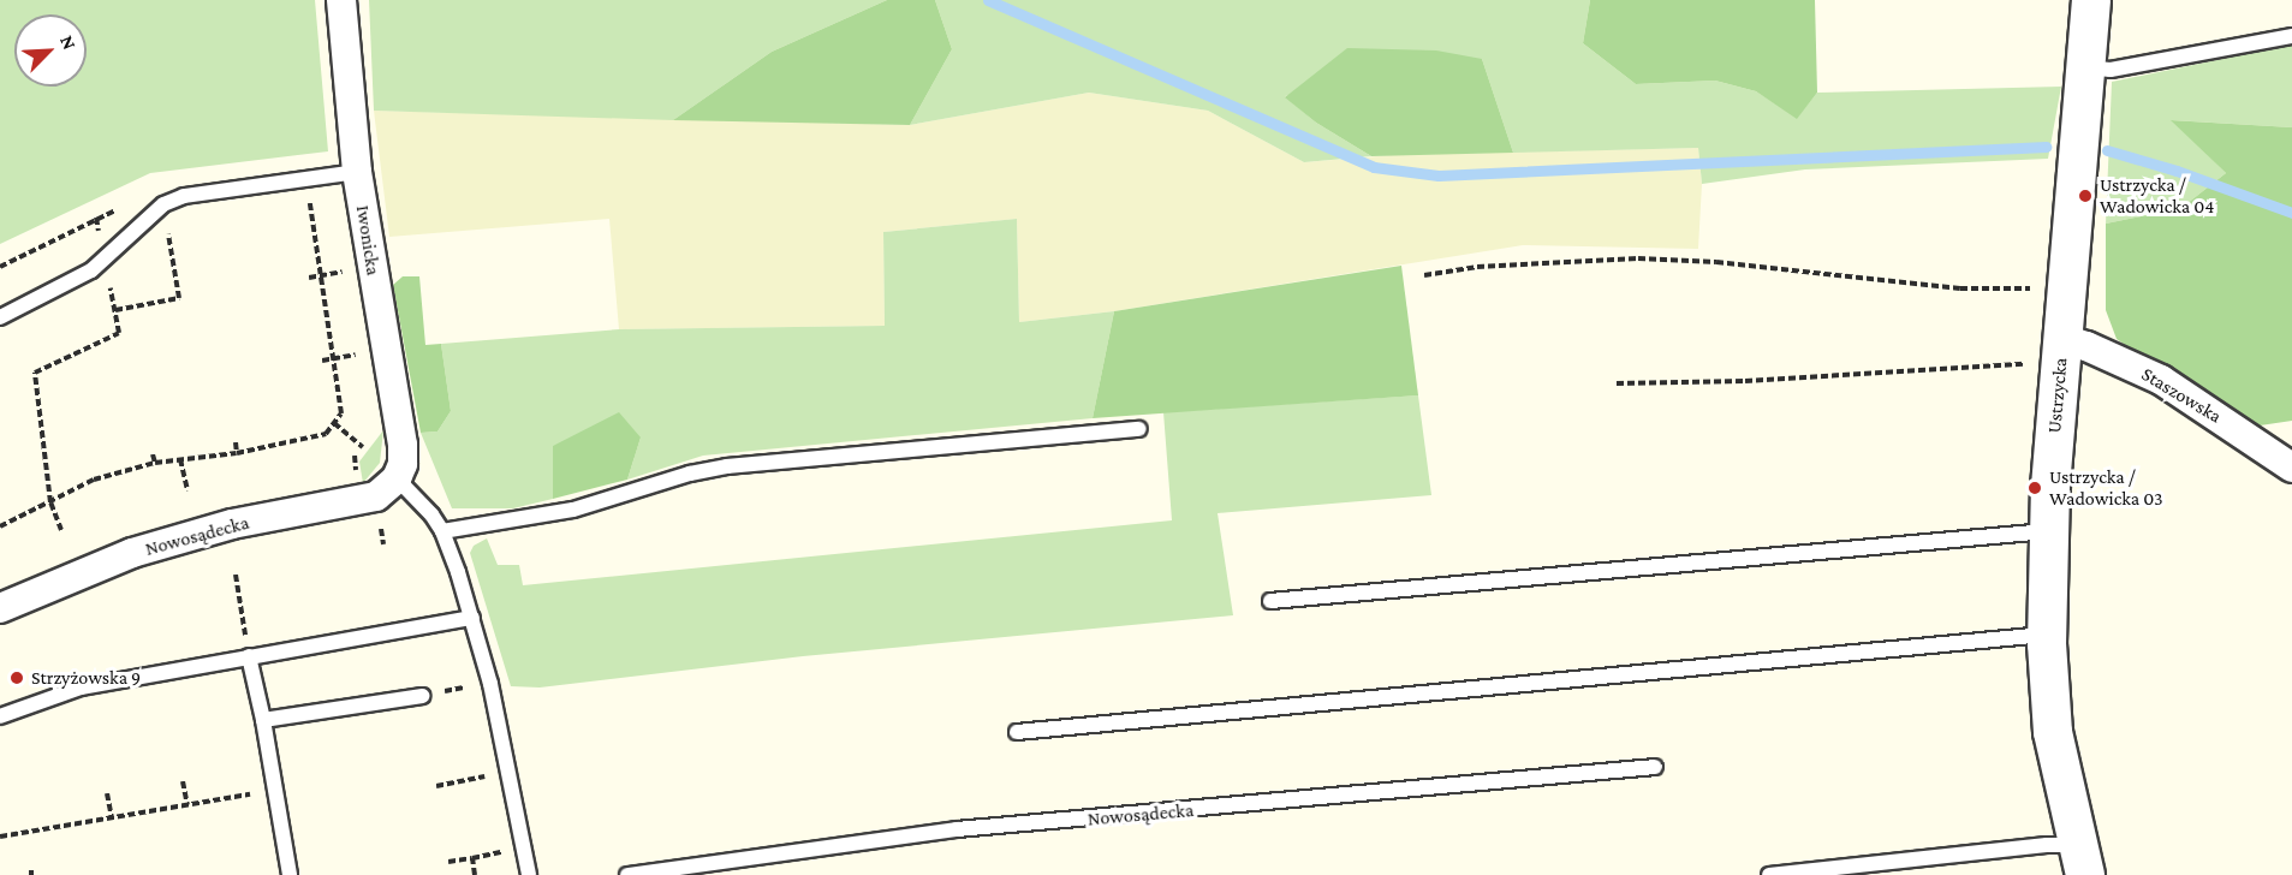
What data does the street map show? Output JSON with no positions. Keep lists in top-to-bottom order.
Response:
{
  "streets": {
    "street": [
      "Iwonicka",
      "Ustrzycka",
      "Staszowska",
      "Nowosądecka"
    ]
  },
  "crossings": [
    ["Iwonicka", "Nowosądecka"],
    ["Ustrzycka", "Staszowska"]
  ],
  "places": ["Ustrzycka / Wadowicka 04", "Ustrzycka / Wadowicka 03", "Strzyżowska 9"],
  "north": "top right"
}
